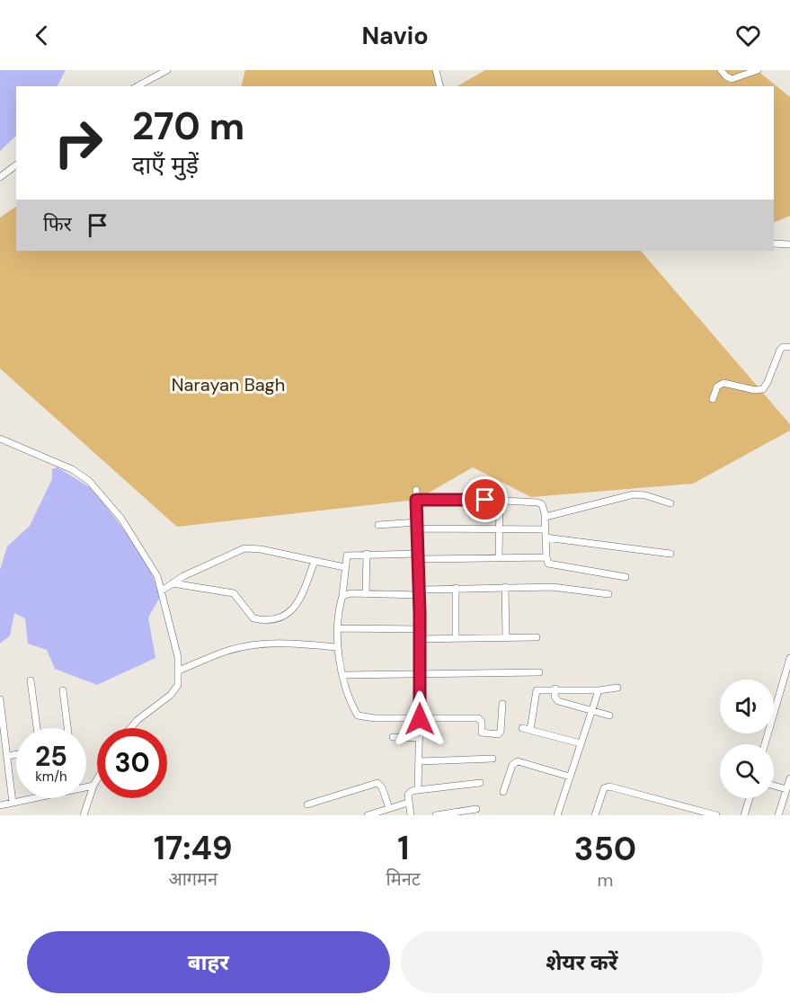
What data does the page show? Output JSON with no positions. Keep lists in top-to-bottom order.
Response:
{
  "parks": ["Narayan Bagh"],
  "page": {
    "header": "Navio",
    "turn": ["270 m", "दाएँ मुड़ें"],
    "then": "फिर",
    "speed": "25 km/h",
    "limit": "30",
    "eta": [
      "17:49",
      "आगमन",
      "1",
      "मिनट",
      "350",
      "m"
    ],
    "buttons": ["बाहर", "शेयर करें"]
  }
}
